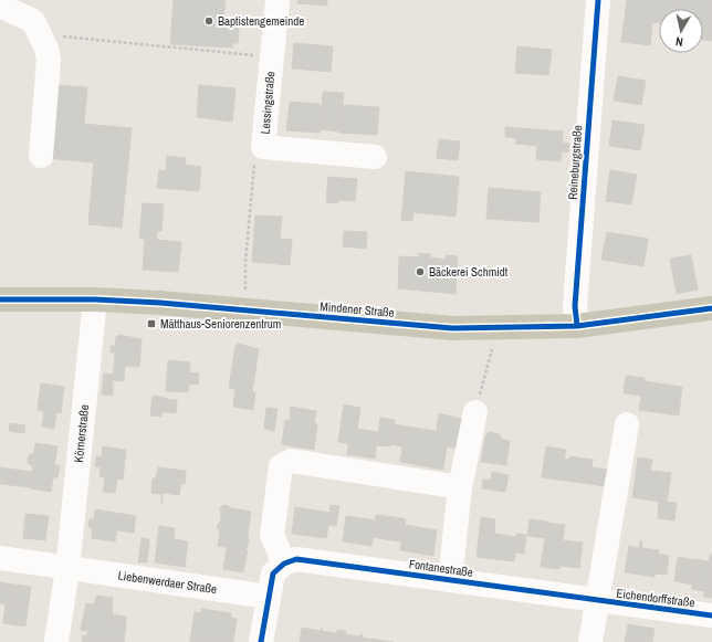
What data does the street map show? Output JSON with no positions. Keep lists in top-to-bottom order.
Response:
{
  "streets": {
    "main road": ["Mindener Straße"],
    "street": [
      "Lessingstraße",
      "Reineburgstraße",
      "Körnerstraße",
      "Fontanestraße",
      "Liebenwerdaer Straße",
      "Eichendorffstraße"
    ]
  },
  "crossings": [
    ["Reineburgstraße", "Mindener Straße"],
    ["Mindener Straße", "Körnerstraße"],
    ["Körnerstraße", "Liebenwerdaer Straße"],
    ["Fontanestraße", "Eichendorffstraße"]
  ],
  "places": {
    "other": ["Baptistengemeinde", "Bäckerei Schmidt"],
    "transit": ["Mätthaus-Seniorenzentrum"]
  },
  "north": "bottom"
}
